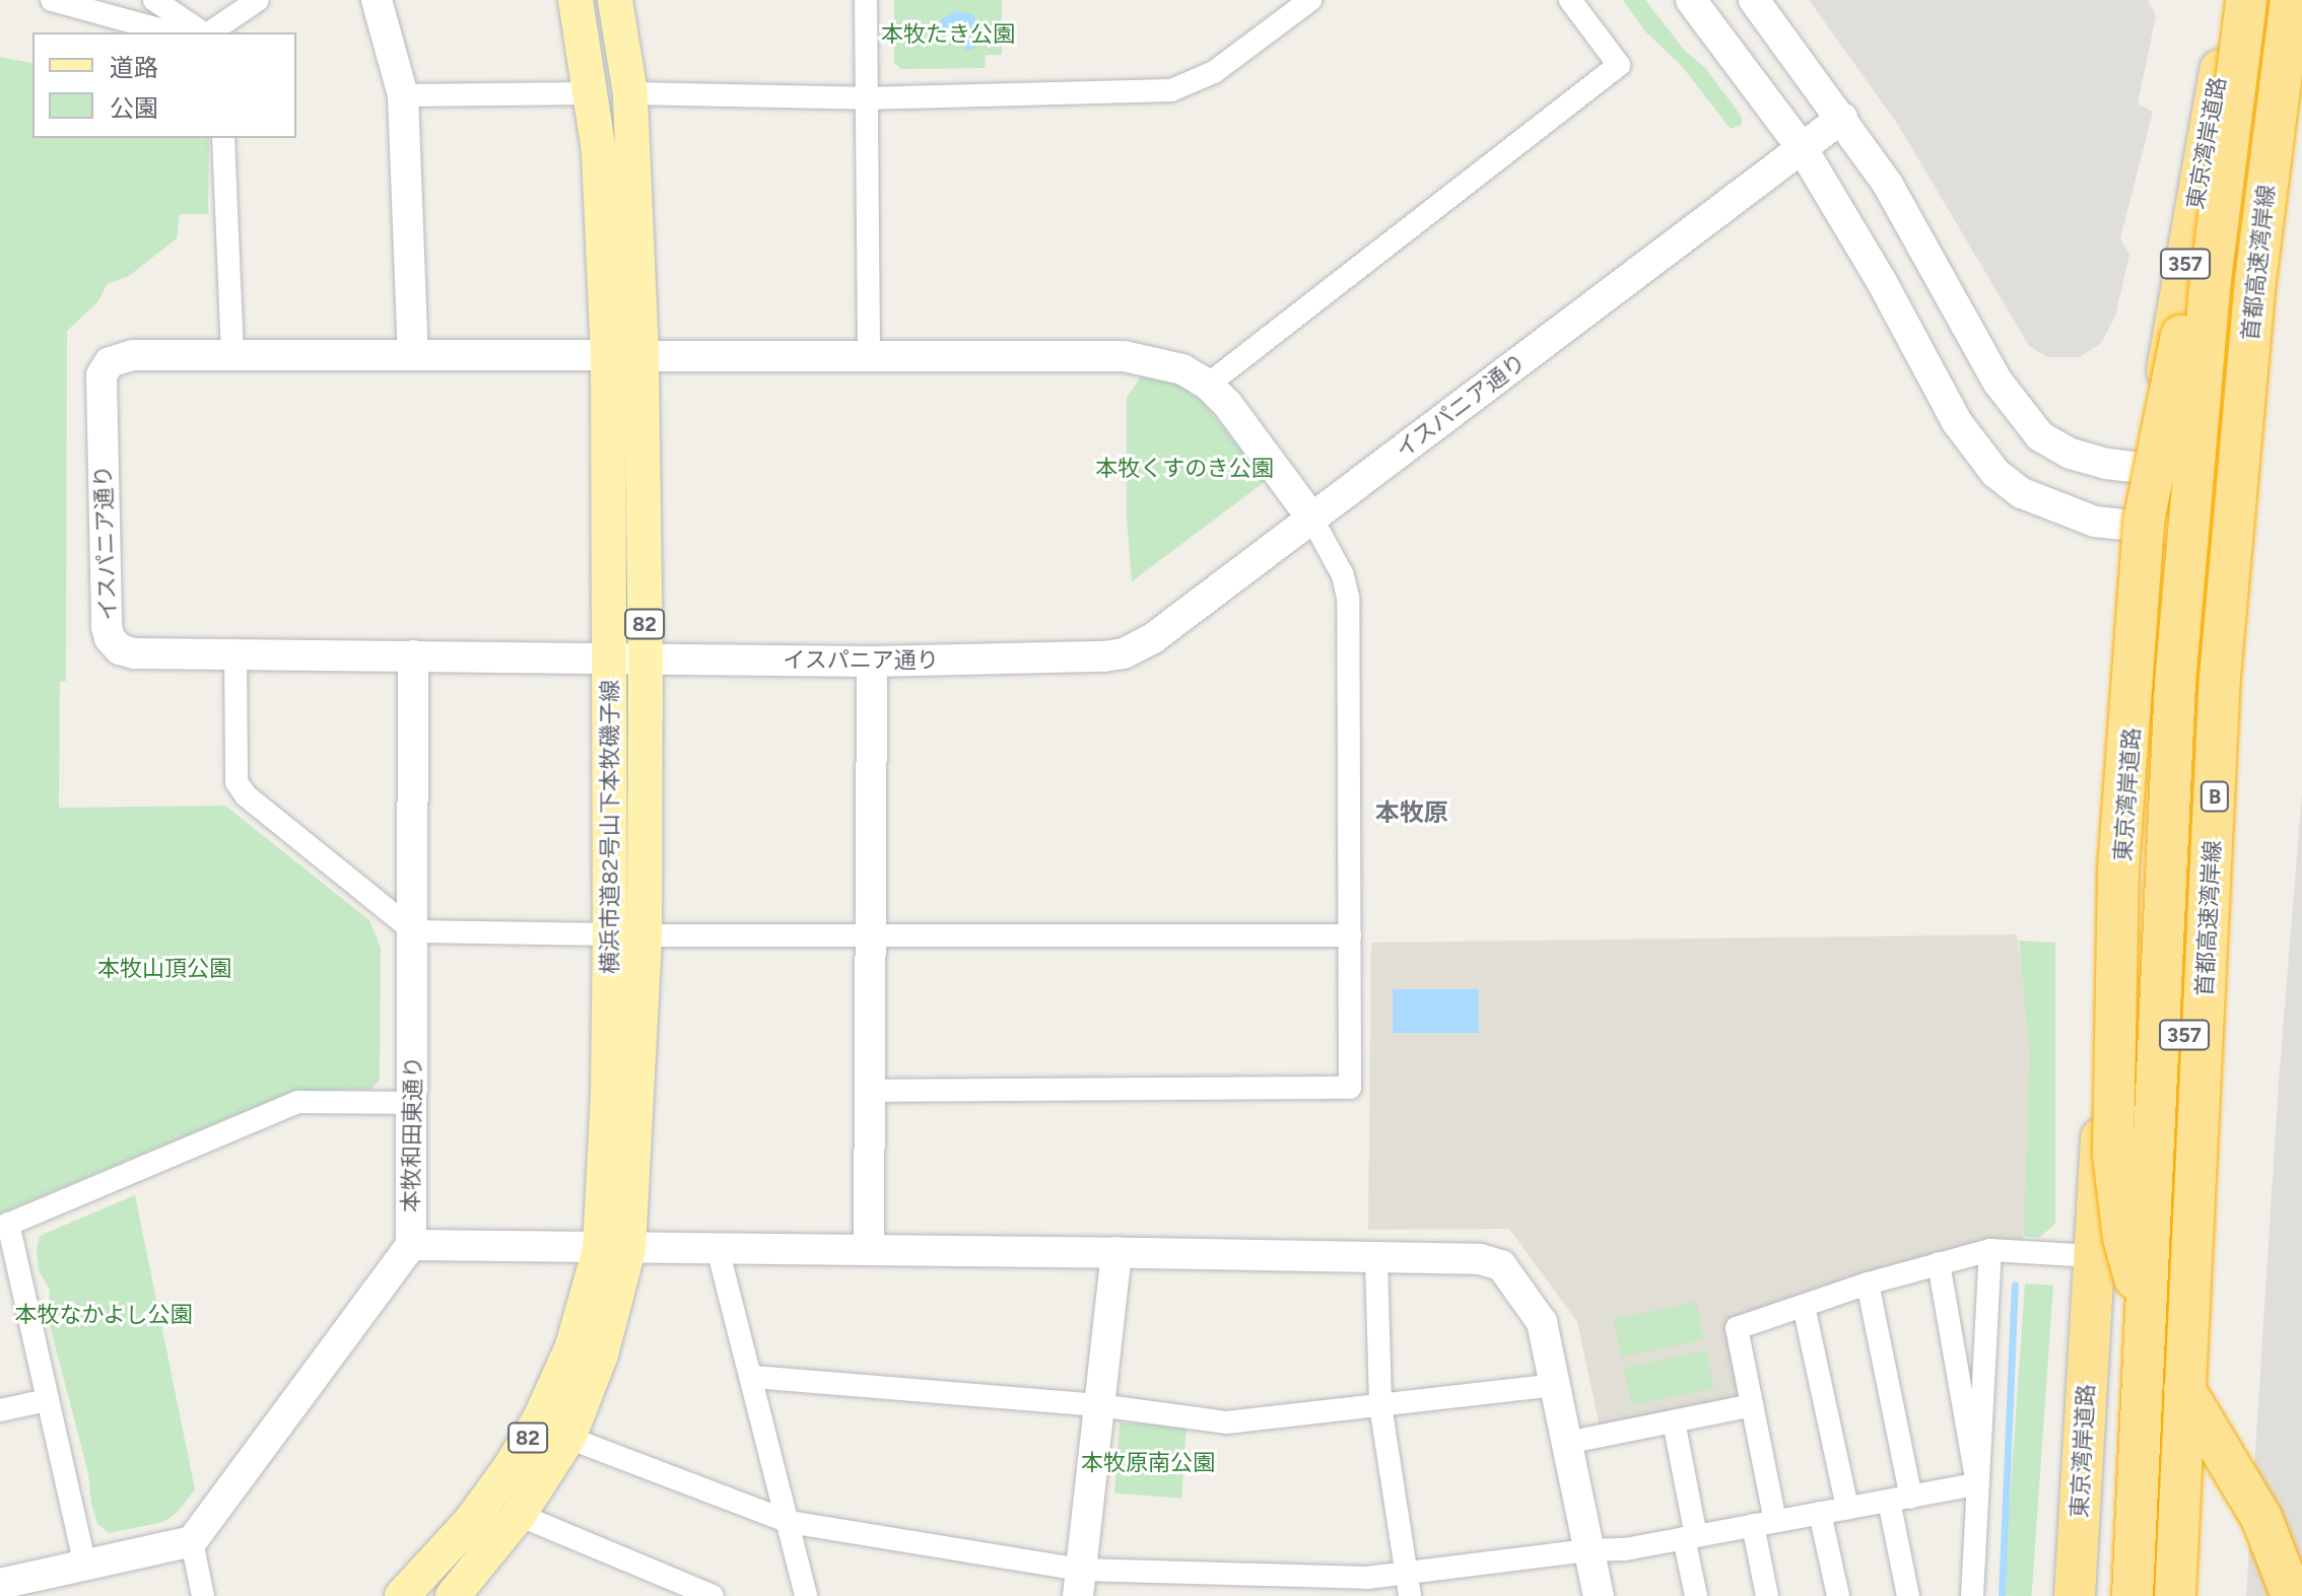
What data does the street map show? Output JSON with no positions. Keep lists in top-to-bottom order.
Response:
{
  "streets": {
    "highway": [
      "東京湾岸道路",
      "首都高速湾岸線",
      "357",
      "B"
    ],
    "main road": ["82", "横浜市道82号山下本牧磯子線"],
    "street": ["イスパニア通り", "本牧和田東通り"]
  },
  "crossings": [
    ["イスパニア通り", "横浜市道82号山下本牧磯子線"],
    ["イスパニア通り", "本牧和田東通り"]
  ],
  "districts": ["本牧原"],
  "parks": [
    "本牧たき公園",
    "本牧くすのき公園",
    "本牧山頂公園",
    "本牧なかよし公園",
    "本牧原南公園"
  ],
  "legend": ["道路", "公園"]
}
